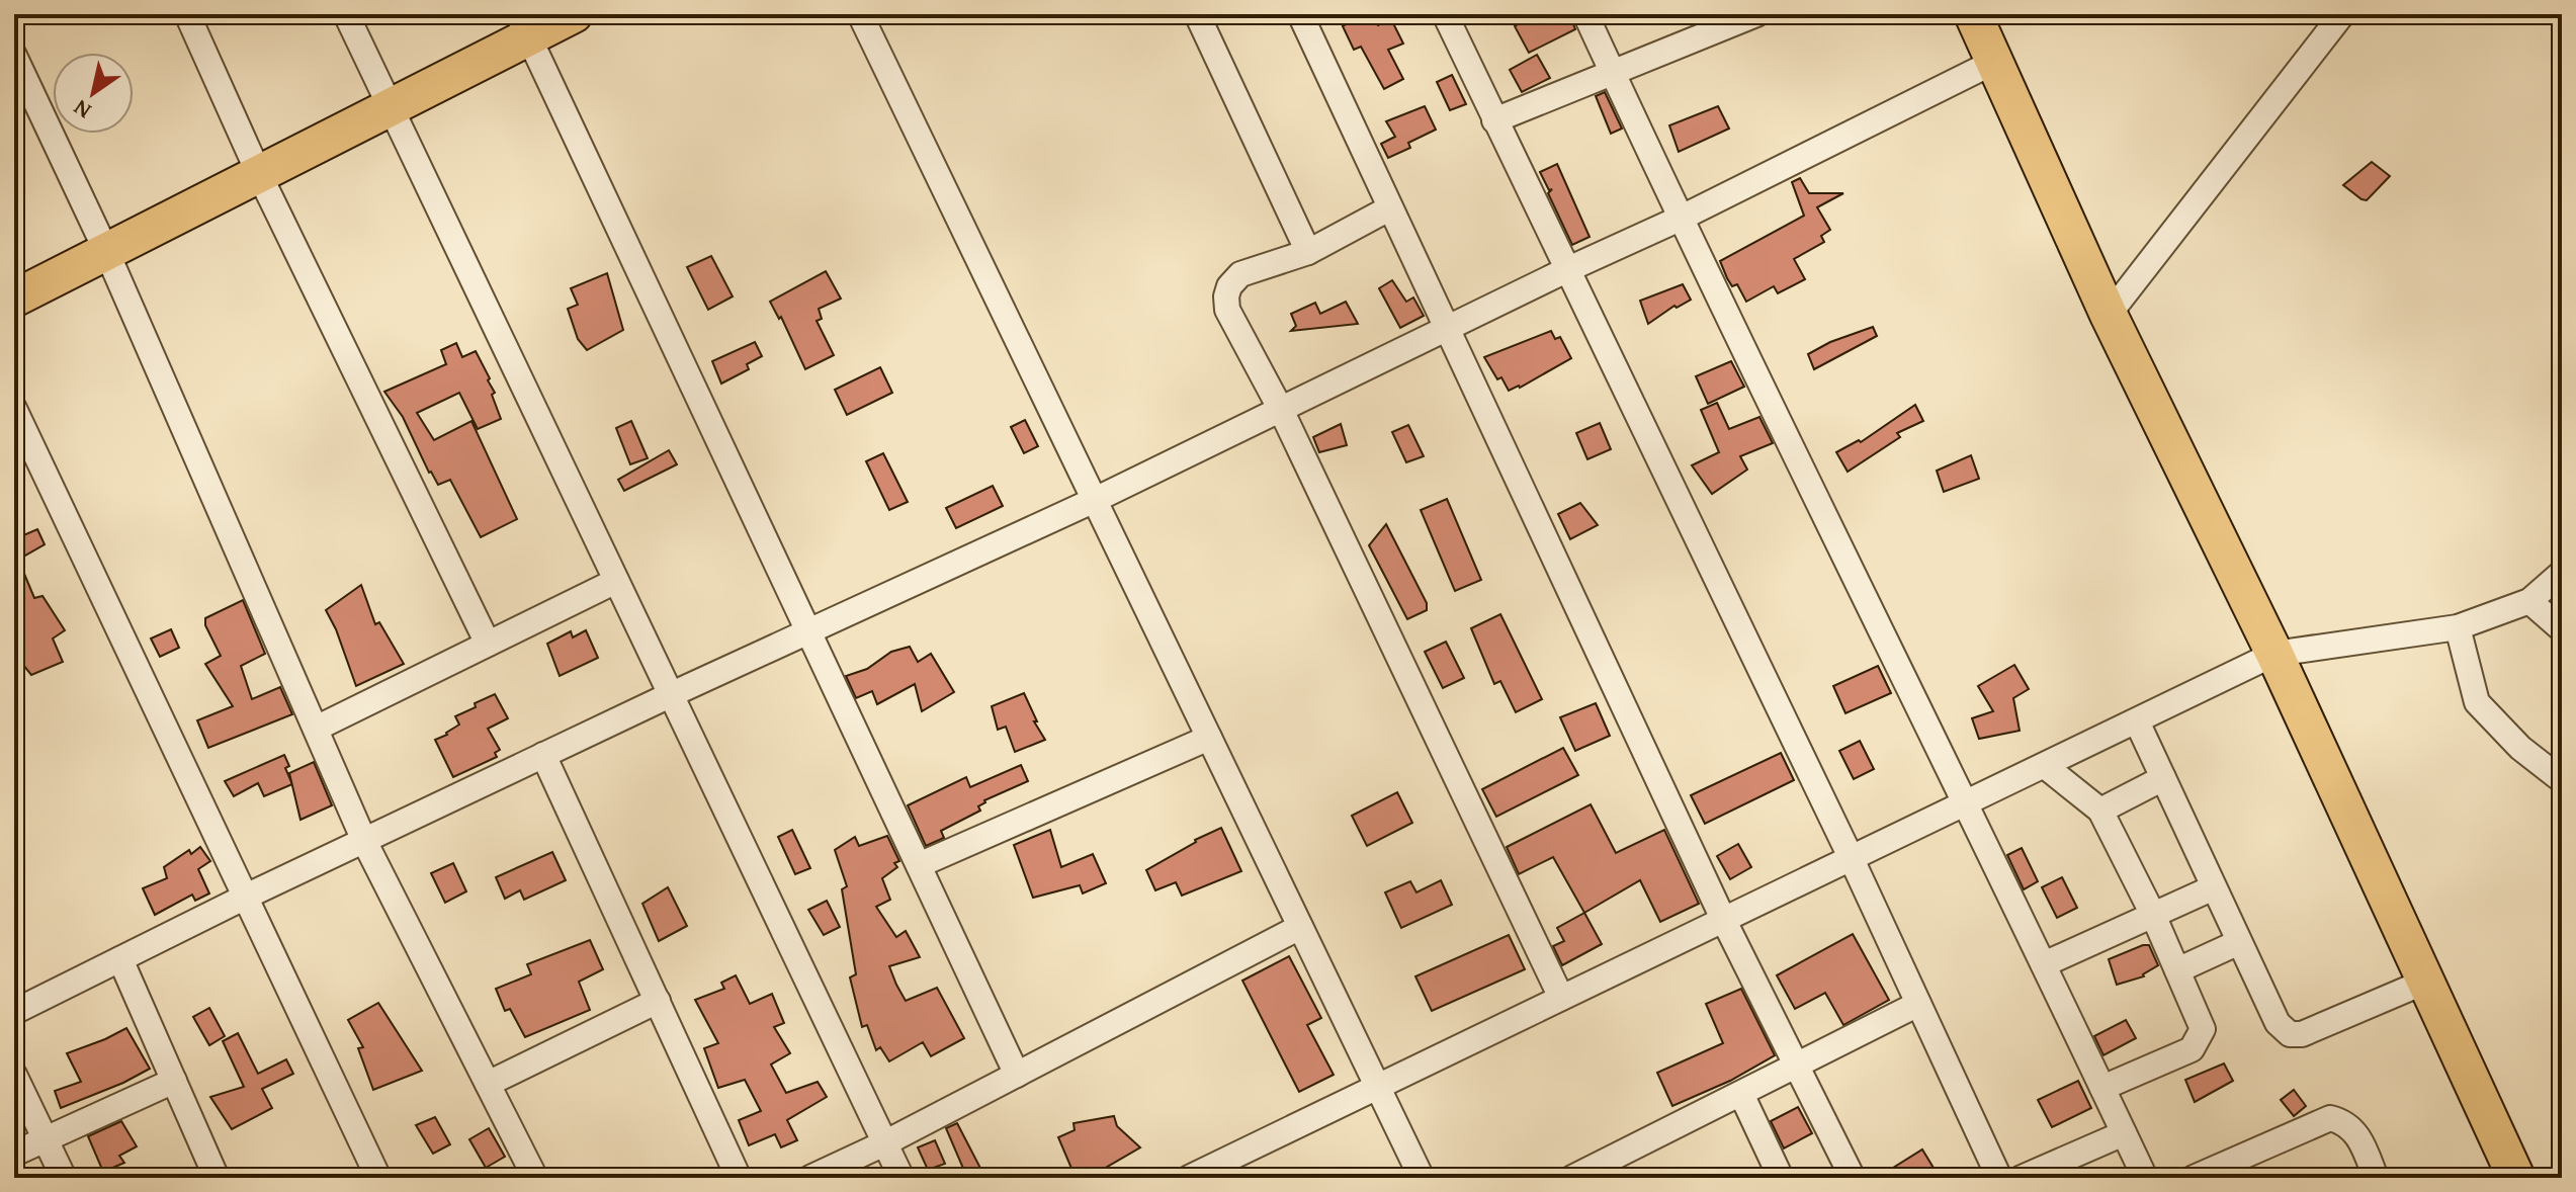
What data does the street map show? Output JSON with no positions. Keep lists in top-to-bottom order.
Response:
{
  "north": "bottom left"
}
